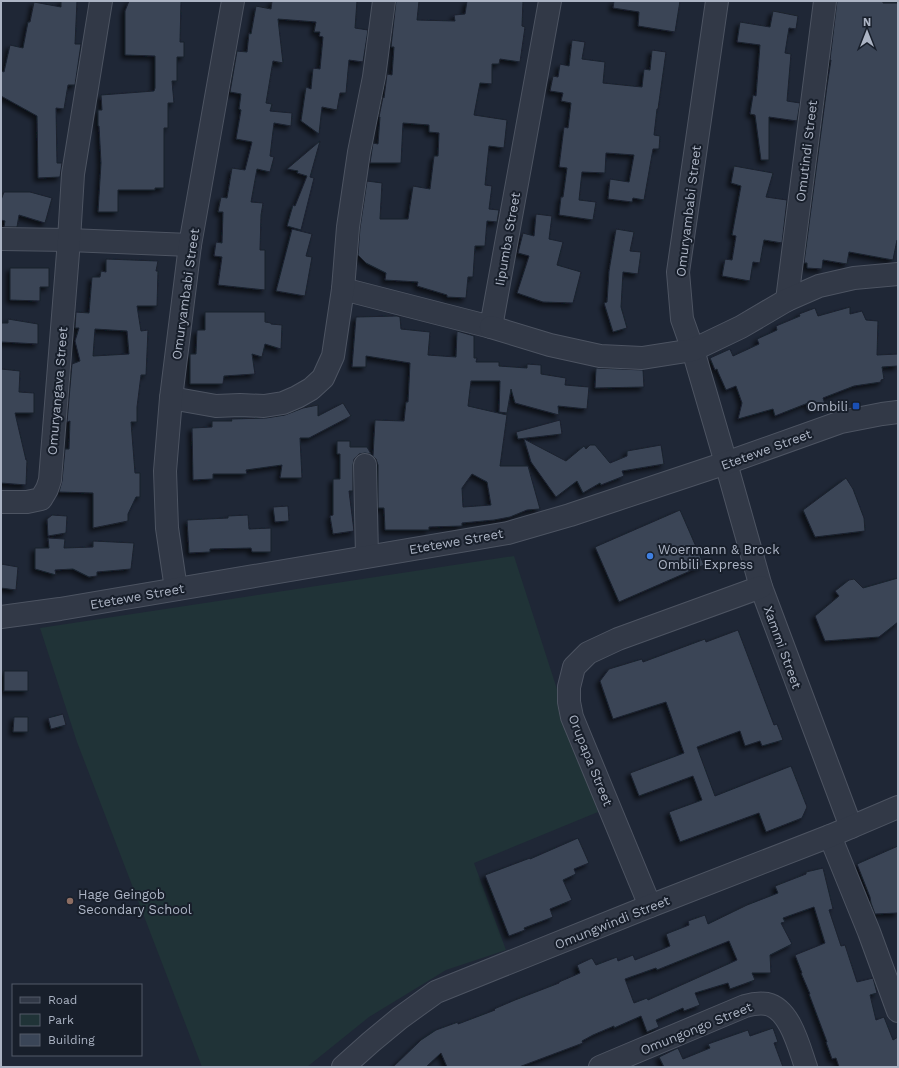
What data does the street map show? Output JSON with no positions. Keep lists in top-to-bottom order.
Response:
{
  "streets": {
    "street": [
      "Omutindi Street",
      "Omuryambabi Street",
      "Iipumba Street",
      "Omuryangava Street",
      "Etetewe Street",
      "Xammi Street",
      "Orupapa Street",
      "Omungwindi Street",
      "Omungongo Street"
    ]
  },
  "crossings": [
    ["Omuryambabi Street", "Etetewe Street"],
    ["Omuryambabi Street", "Xammi Street"],
    ["Etetewe Street", "Xammi Street"],
    ["Xammi Street", "Orupapa Street"],
    ["Xammi Street", "Omungwindi Street"],
    ["Orupapa Street", "Omungwindi Street"]
  ],
  "places": {
    "transit": ["Ombili"],
    "other": ["Woermann & Brock Ombili Express", "Hage Geingob Secondary School"]
  },
  "legend": ["Road", "Park", "Building"],
  "north": "top"
}
